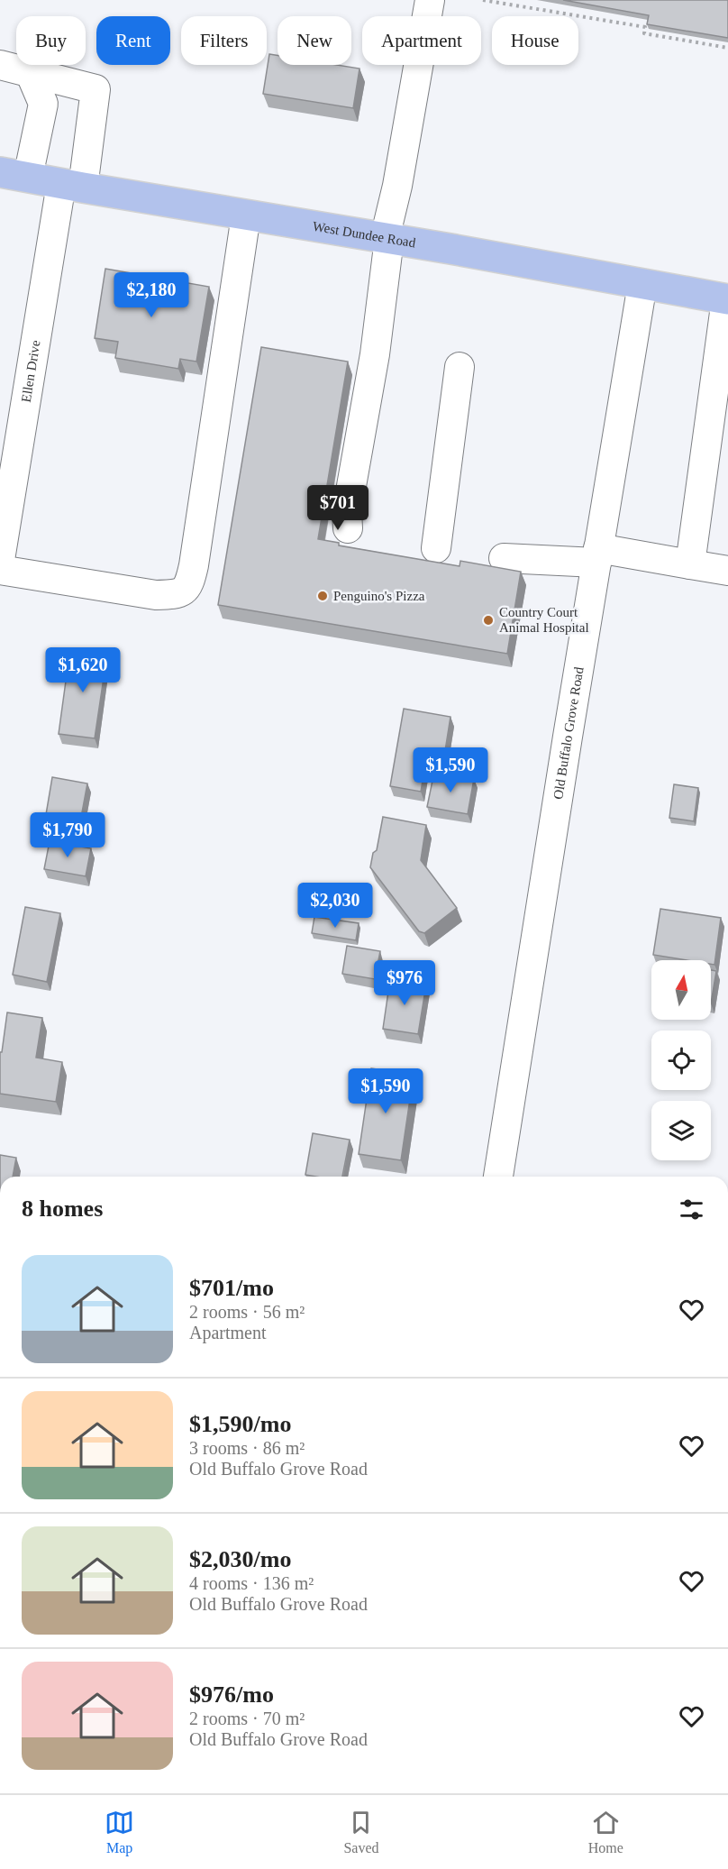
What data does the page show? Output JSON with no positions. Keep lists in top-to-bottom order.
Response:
{
  "streets": {
    "main road": ["West Dundee Road"],
    "street": ["Ellen Drive", "Old Buffalo Grove Road"]
  },
  "crossings": [
    ["West Dundee Road", "Ellen Drive"],
    ["West Dundee Road", "Old Buffalo Grove Road"]
  ],
  "places": ["Penguino's Pizza", "Country Court Animal Hospital"],
  "north": "top",
  "page": {
    "chip": [
      "Buy",
      "Rent",
      "Filters",
      "New",
      "Apartment",
      "House"
    ],
    "price": [
      "$2,180",
      "$701",
      "$1,620",
      "$1,590",
      "$1,790",
      "$2,030",
      "$976",
      "$1,590"
    ],
    "heading": "8 homes",
    "list": [
      {
        "name": "$701/mo",
        "note": "2 rooms · 56 m² · Apartment"
      },
      {
        "name": "$1,590/mo",
        "note": "3 rooms · 86 m² · Old Buffalo Grove Road"
      },
      {
        "name": "$2,030/mo",
        "note": "4 rooms · 136 m² · Old Buffalo Grove Road"
      },
      {
        "name": "$976/mo",
        "note": "2 rooms · 70 m² · Old Buffalo Grove Road"
      }
    ],
    "tabs": ["Map", "Saved", "Home"]
  }
}
